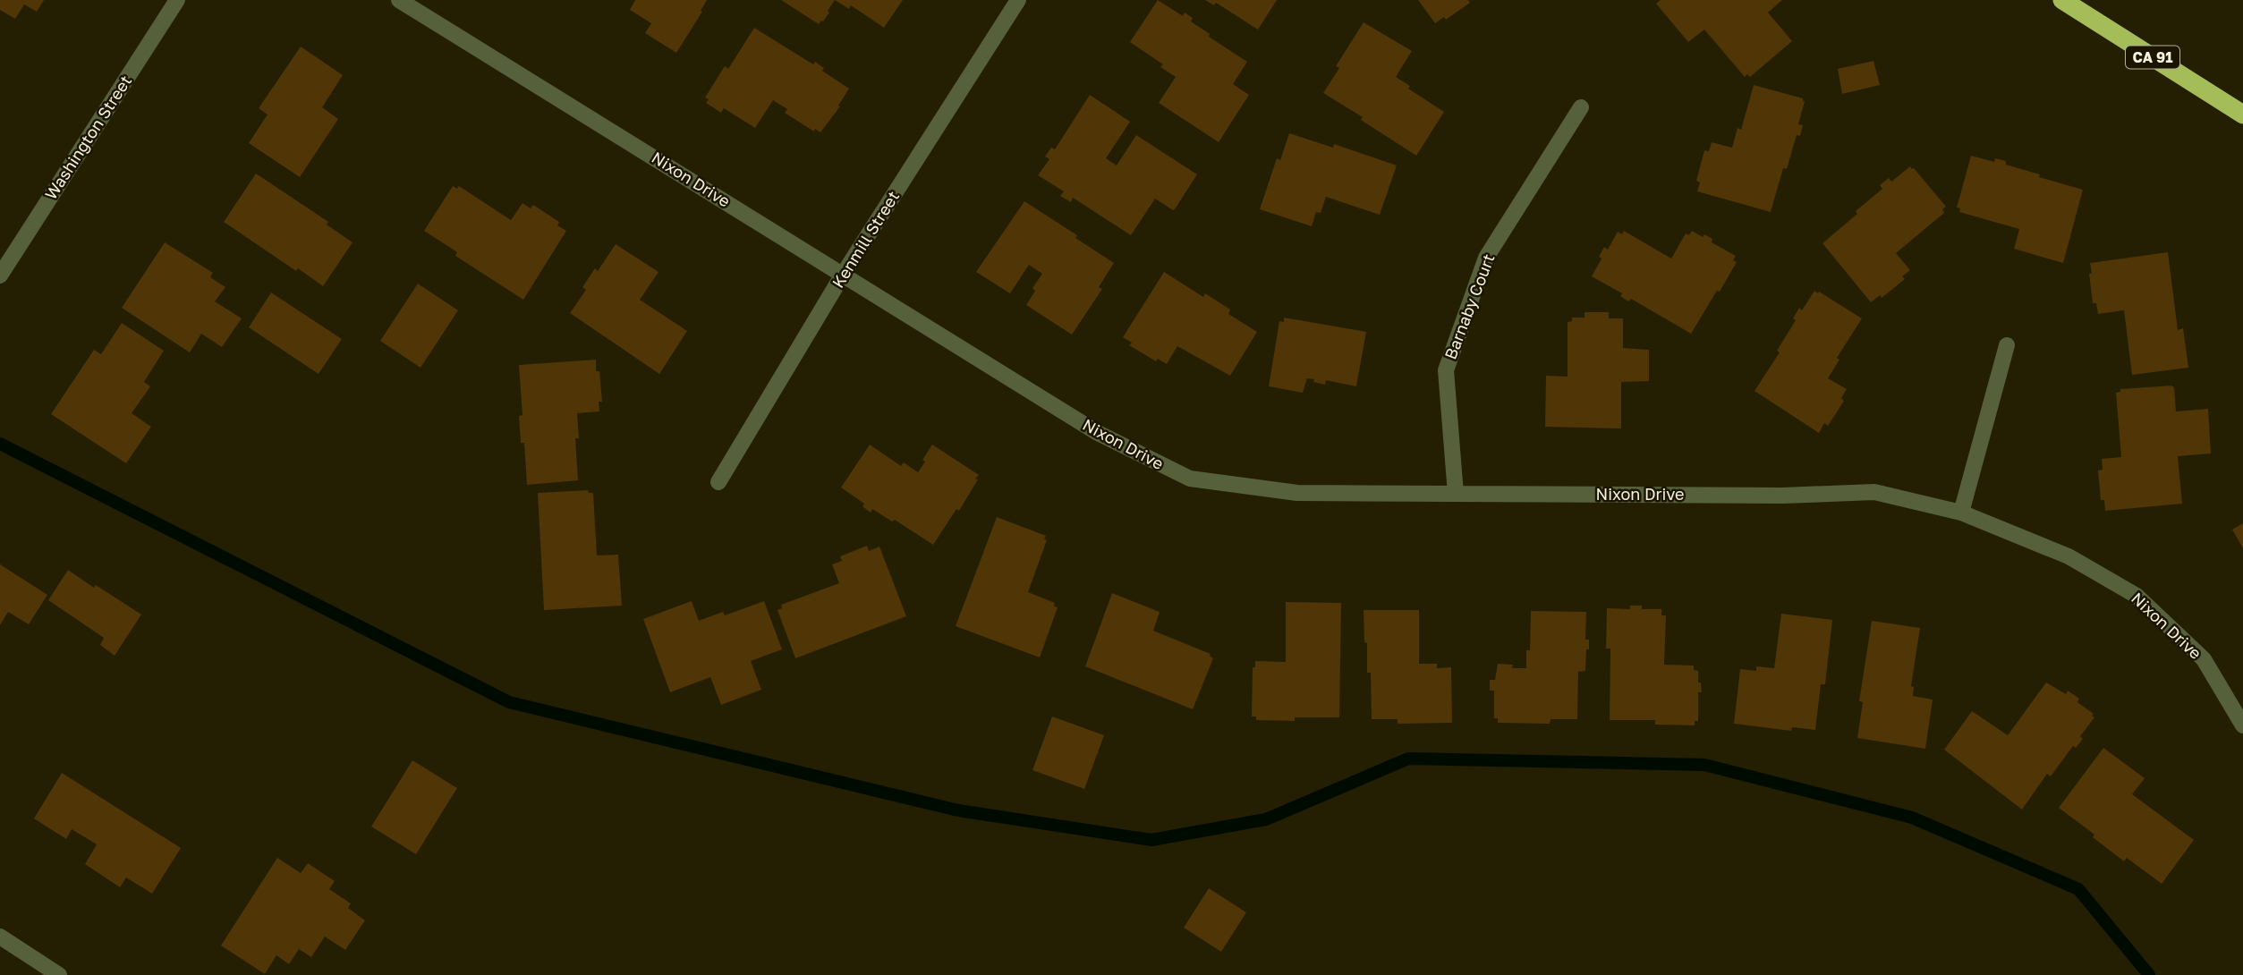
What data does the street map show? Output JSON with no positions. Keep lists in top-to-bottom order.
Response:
{
  "streets": {
    "highway": ["CA 91"],
    "street": [
      "Washington Street",
      "Nixon Drive",
      "Kenmill Street",
      "Barnaby Court"
    ]
  },
  "crossings": [
    ["Nixon Drive", "Kenmill Street"],
    ["Nixon Drive", "Barnaby Court"]
  ]
}
